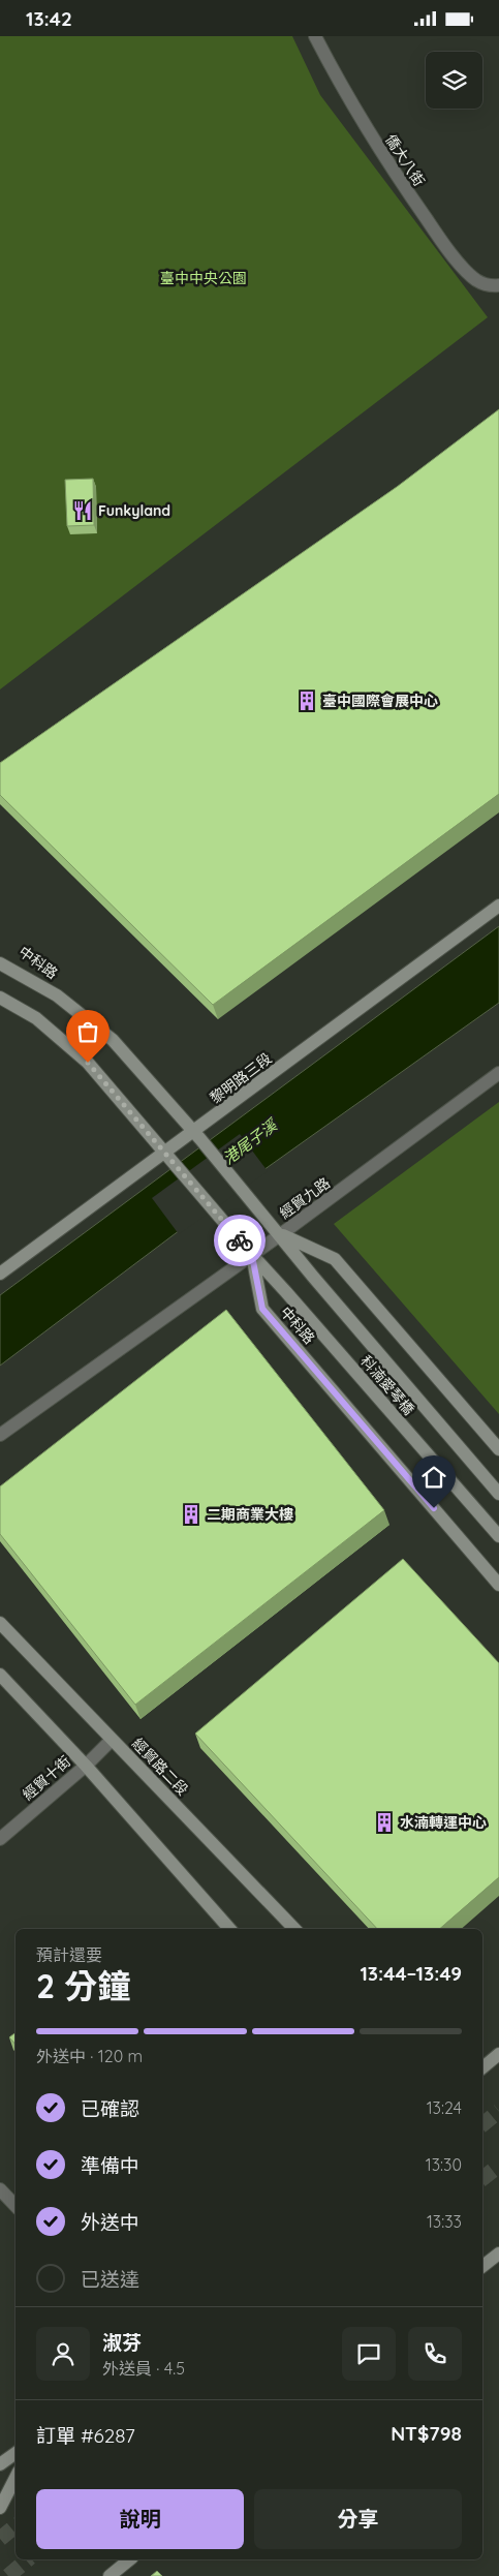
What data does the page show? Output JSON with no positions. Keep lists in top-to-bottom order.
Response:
{
  "streets": {
    "street": [
      "僑大八街",
      "中科路",
      "黎明路三段",
      "經貿九路",
      "科湳愛琴橋",
      "經貿路二段",
      "經貿十街"
    ]
  },
  "crossings": [
    ["中科路", "黎明路三段"],
    ["中科路", "經貿九路"],
    ["中科路", "科湳愛琴橋"],
    ["經貿九路", "科湳愛琴橋"],
    ["經貿路二段", "經貿十街"]
  ],
  "water": ["港尾子溪"],
  "parks": ["臺中中央公園"],
  "places": {
    "restaurant": ["Funkyland"],
    "building": ["臺中國際會展中心", "二期商業大樓", "水湳轉運中心"]
  },
  "page": {
    "status": "13:42",
    "heading": ["2 分鐘", "預計還要", "13:44–13:49"],
    "panel": [
      "淑芬",
      "外送員 · 4.5",
      "訂單 #6287",
      "NT$798"
    ],
    "bar": "外送中 · 120 m",
    "list": [
      ["已確認", "13:24"],
      ["準備中", "13:30"],
      ["外送中", "13:33"],
      "已送達"
    ],
    "buttons": ["說明", "分享"]
  }
}
